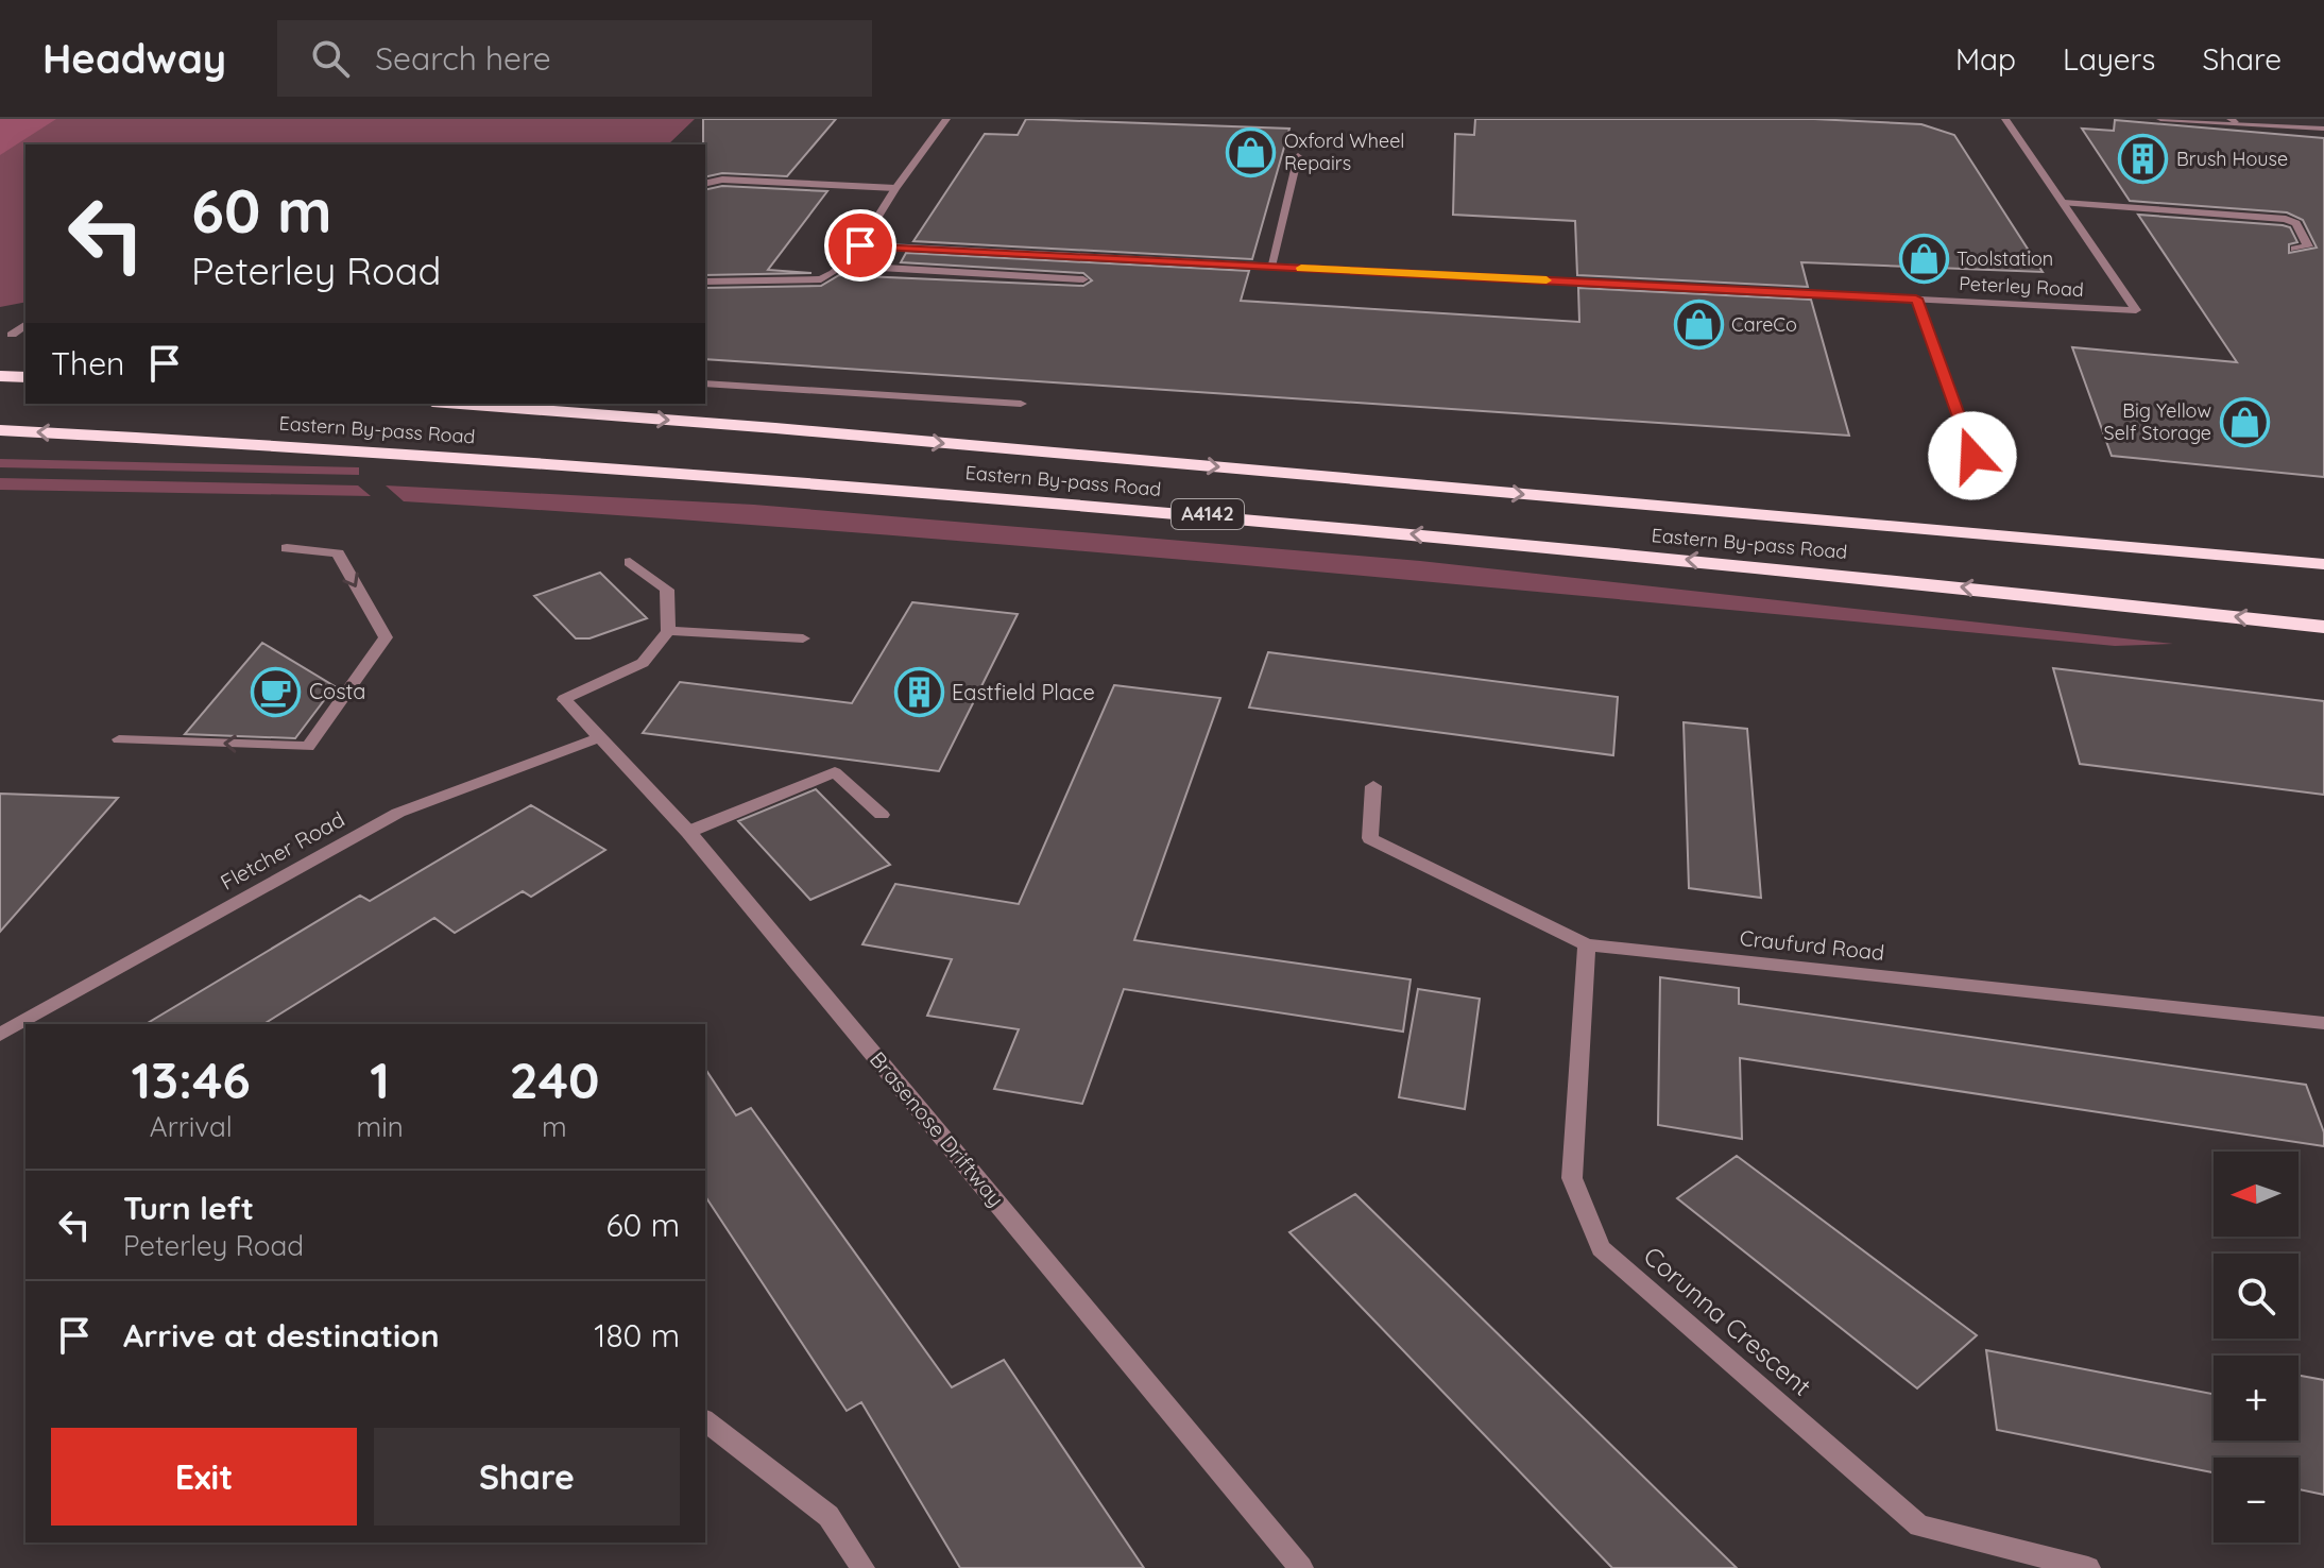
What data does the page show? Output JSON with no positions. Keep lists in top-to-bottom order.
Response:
{
  "streets": {
    "highway": ["Eastern By-pass Road", "A4142"],
    "street": [
      "Peterley Road",
      "Fletcher Road",
      "Craufurd Road",
      "Brasenose Driftway",
      "Corunna Crescent"
    ]
  },
  "crossings": [
    ["Fletcher Road", "Brasenose Driftway"],
    ["Craufurd Road", "Corunna Crescent"]
  ],
  "places": {
    "shop": [
      "Oxford Wheel Repairs",
      "Toolstation",
      "CareCo",
      "Big Yellow Self Storage"
    ],
    "building": ["Brush House", "Eastfield Place"],
    "cafe": ["Costa"]
  },
  "north": "left",
  "page": {
    "header": "Headway",
    "search": "Search here",
    "nav": ["Map", "Layers", "Share"],
    "turn": ["60 m", "Peterley Road"],
    "then": "Then",
    "eta": [
      "13:46",
      "Arrival",
      "1",
      "min",
      "240",
      "m"
    ],
    "map_buttons": ["+", "−"],
    "list": [
      {
        "name": "Turn left",
        "note": "Peterley Road",
        "value": "60 m"
      },
      {
        "name": "Arrive at destination",
        "value": "180 m"
      }
    ],
    "buttons": ["Exit", "Share"]
  }
}
